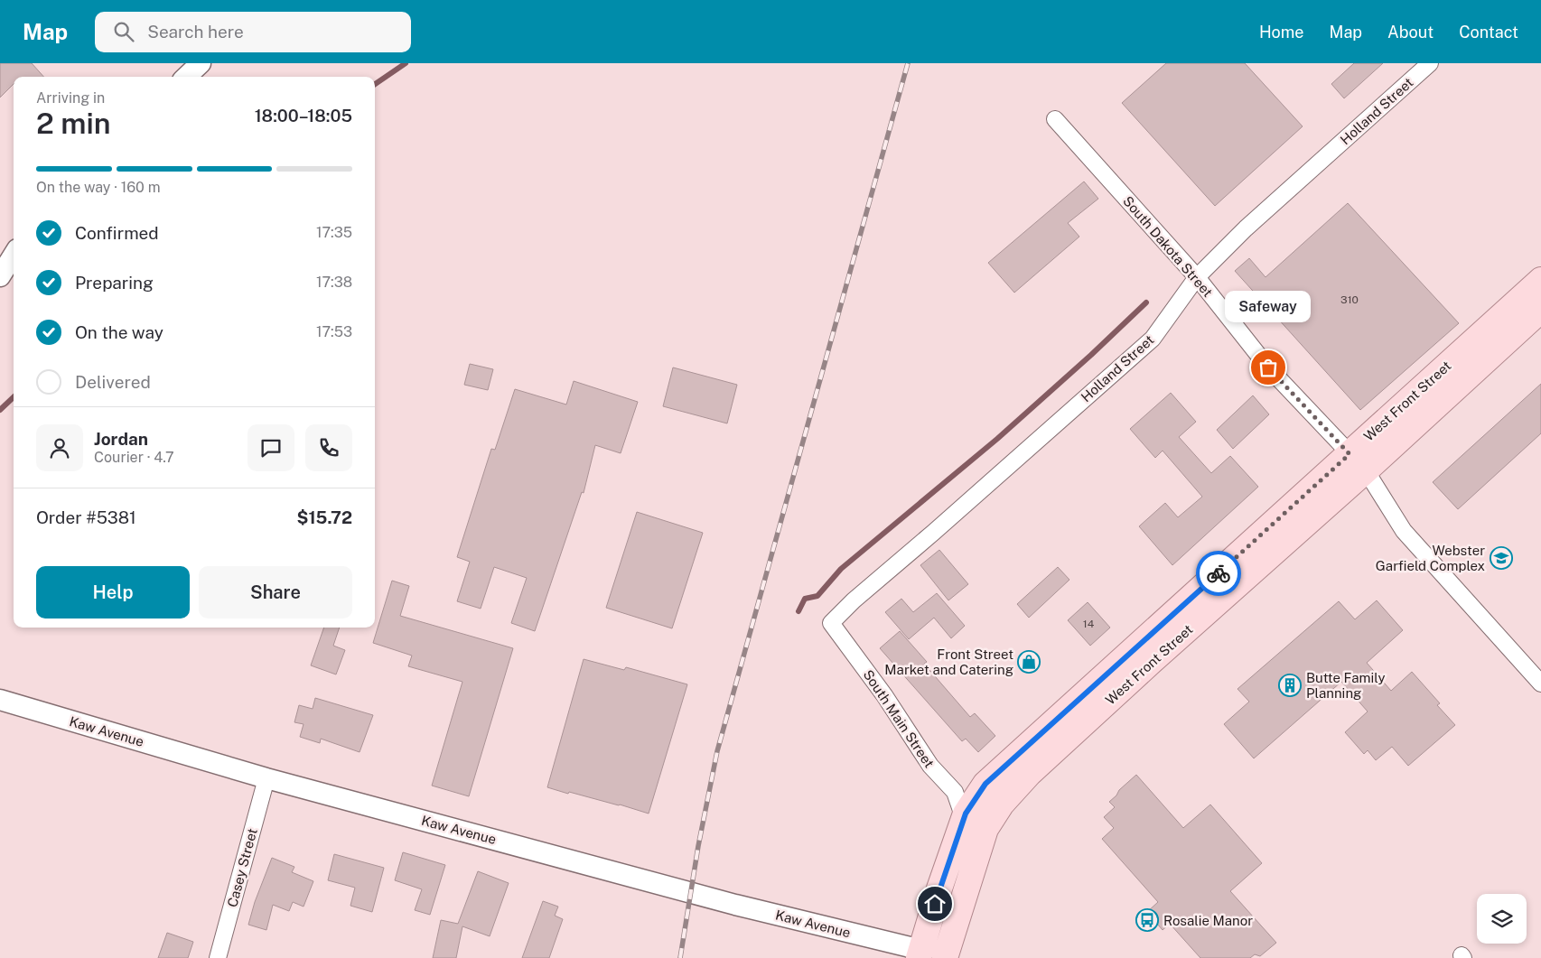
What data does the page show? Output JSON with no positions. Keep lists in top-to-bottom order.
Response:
{
  "streets": {
    "main road": ["West Front Street"],
    "street": [
      "Holland Street",
      "South Dakota Street",
      "South Main Street",
      "Kaw Avenue",
      "Casey Street"
    ]
  },
  "crossings": [
    ["Holland Street", "South Dakota Street"],
    ["Holland Street", "South Main Street"],
    ["South Dakota Street", "West Front Street"],
    ["West Front Street", "South Main Street"],
    ["West Front Street", "Kaw Avenue"],
    ["Kaw Avenue", "Casey Street"]
  ],
  "places": {
    "other": ["Safeway"],
    "school or university": ["Webster Garfield Complex"],
    "shop": ["Front Street Market and Catering"],
    "building": ["Butte Family Planning"],
    "bus stop": ["Rosalie Manor"]
  },
  "house_numbers": ["310", "14"],
  "page": {
    "header": "Map",
    "search": "Search here",
    "nav": [
      "Home",
      "Map",
      "About",
      "Contact"
    ],
    "heading": ["2 min", "Arriving in", "18:00–18:05"],
    "panel": [
      "Jordan",
      "Courier · 4.7",
      "Order #5381",
      "$15.72"
    ],
    "bar": "On the way · 160 m",
    "list": [
      ["Confirmed", "17:35"],
      ["Preparing", "17:38"],
      ["On the way", "17:53"],
      "Delivered"
    ],
    "bubble": "Safeway",
    "buttons": ["Help", "Share"]
  }
}
